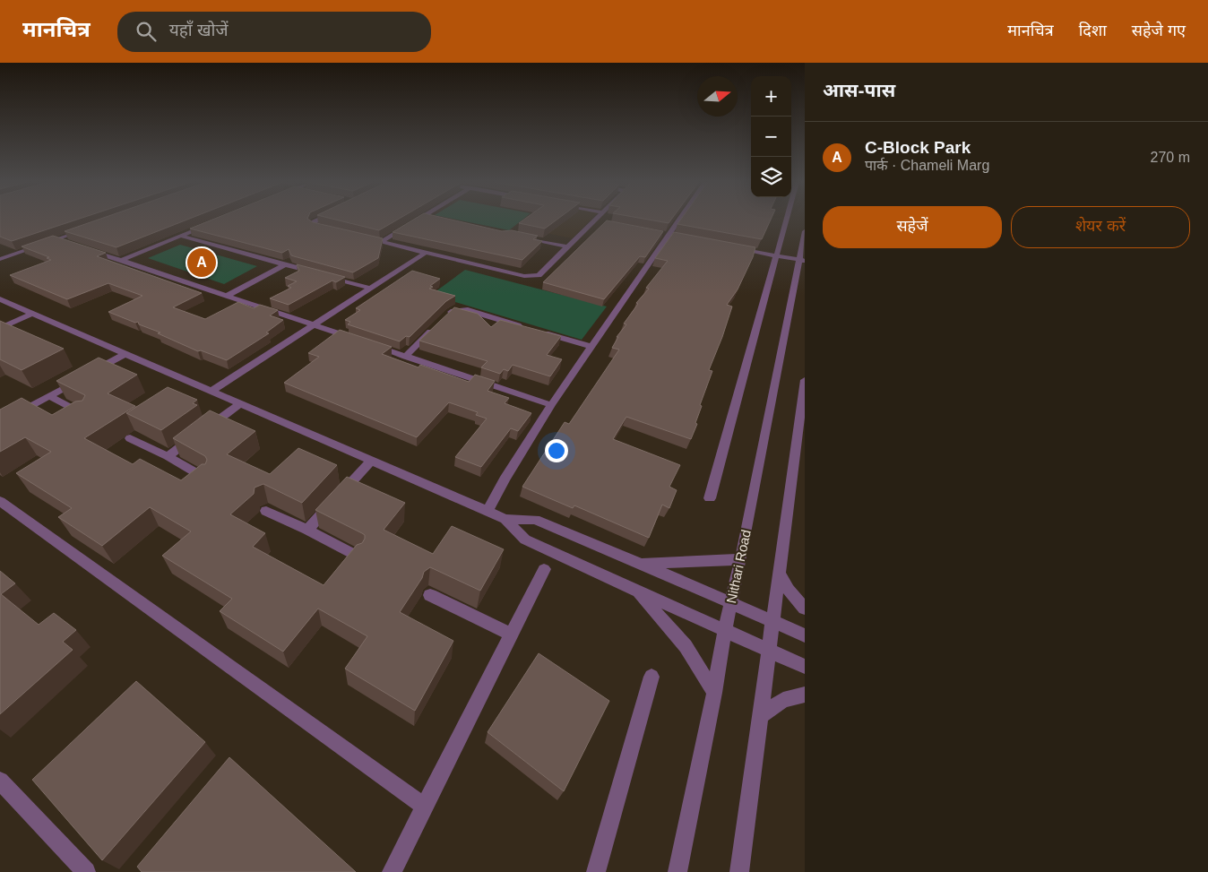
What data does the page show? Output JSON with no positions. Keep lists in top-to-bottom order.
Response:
{
  "streets": {
    "street": ["Nithari Road"]
  },
  "north": "right",
  "page": {
    "header": "मानचित्र",
    "search": "यहाँ खोजें",
    "nav": ["मानचित्र", "दिशा", "सहेजे गए"],
    "heading": "आस-पास",
    "map_buttons": ["+", "−"],
    "list": [
      {
        "mark": "A",
        "name": "C-Block Park",
        "note": "पार्क · Chameli Marg",
        "value": "270 m"
      }
    ],
    "buttons": ["सहेजें", "शेयर करें"],
    "pins": "A"
  }
}
